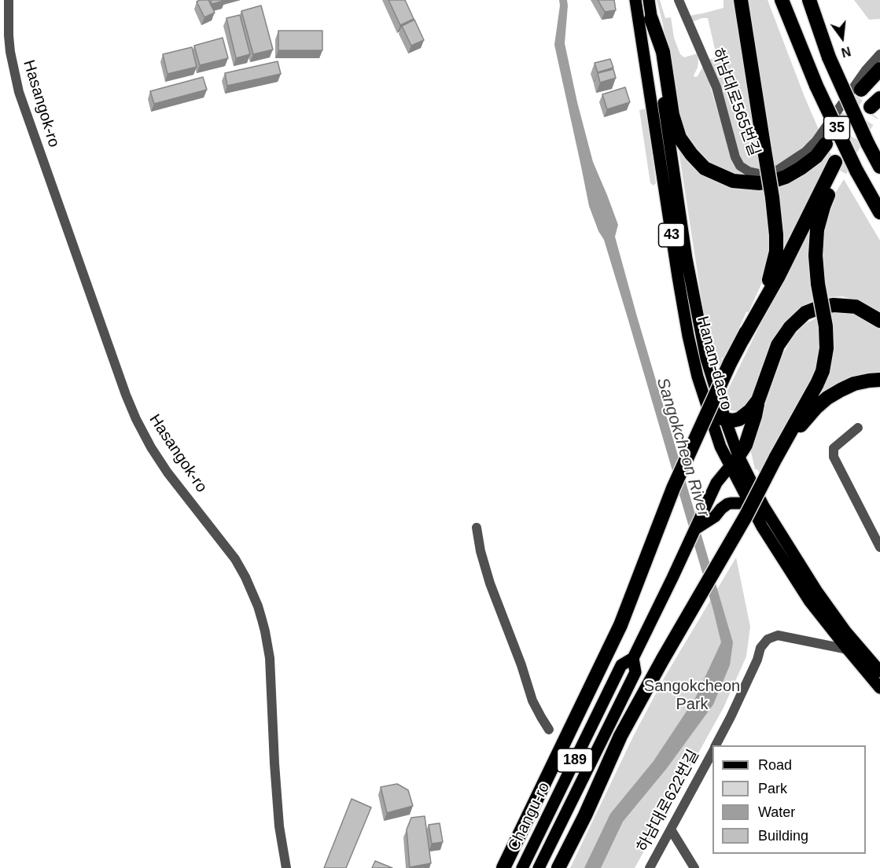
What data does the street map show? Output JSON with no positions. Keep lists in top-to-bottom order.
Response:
{
  "streets": {
    "highway": ["35"],
    "main road": [
      "43",
      "Hanam-daero",
      "189",
      "Changu-ro"
    ],
    "street": ["하남대로565번길", "Hasangok-ro", "하남대로622번길"]
  },
  "crossings": [
    ["Hanam-daero", "하남대로622번길"],
    ["Hanam-daero", "Changu-ro"]
  ],
  "water": ["Sangokcheon River"],
  "parks": ["Sangokcheon Park"],
  "legend": [
    "Road",
    "Park",
    "Water",
    "Building"
  ],
  "north": "bottom"
}
